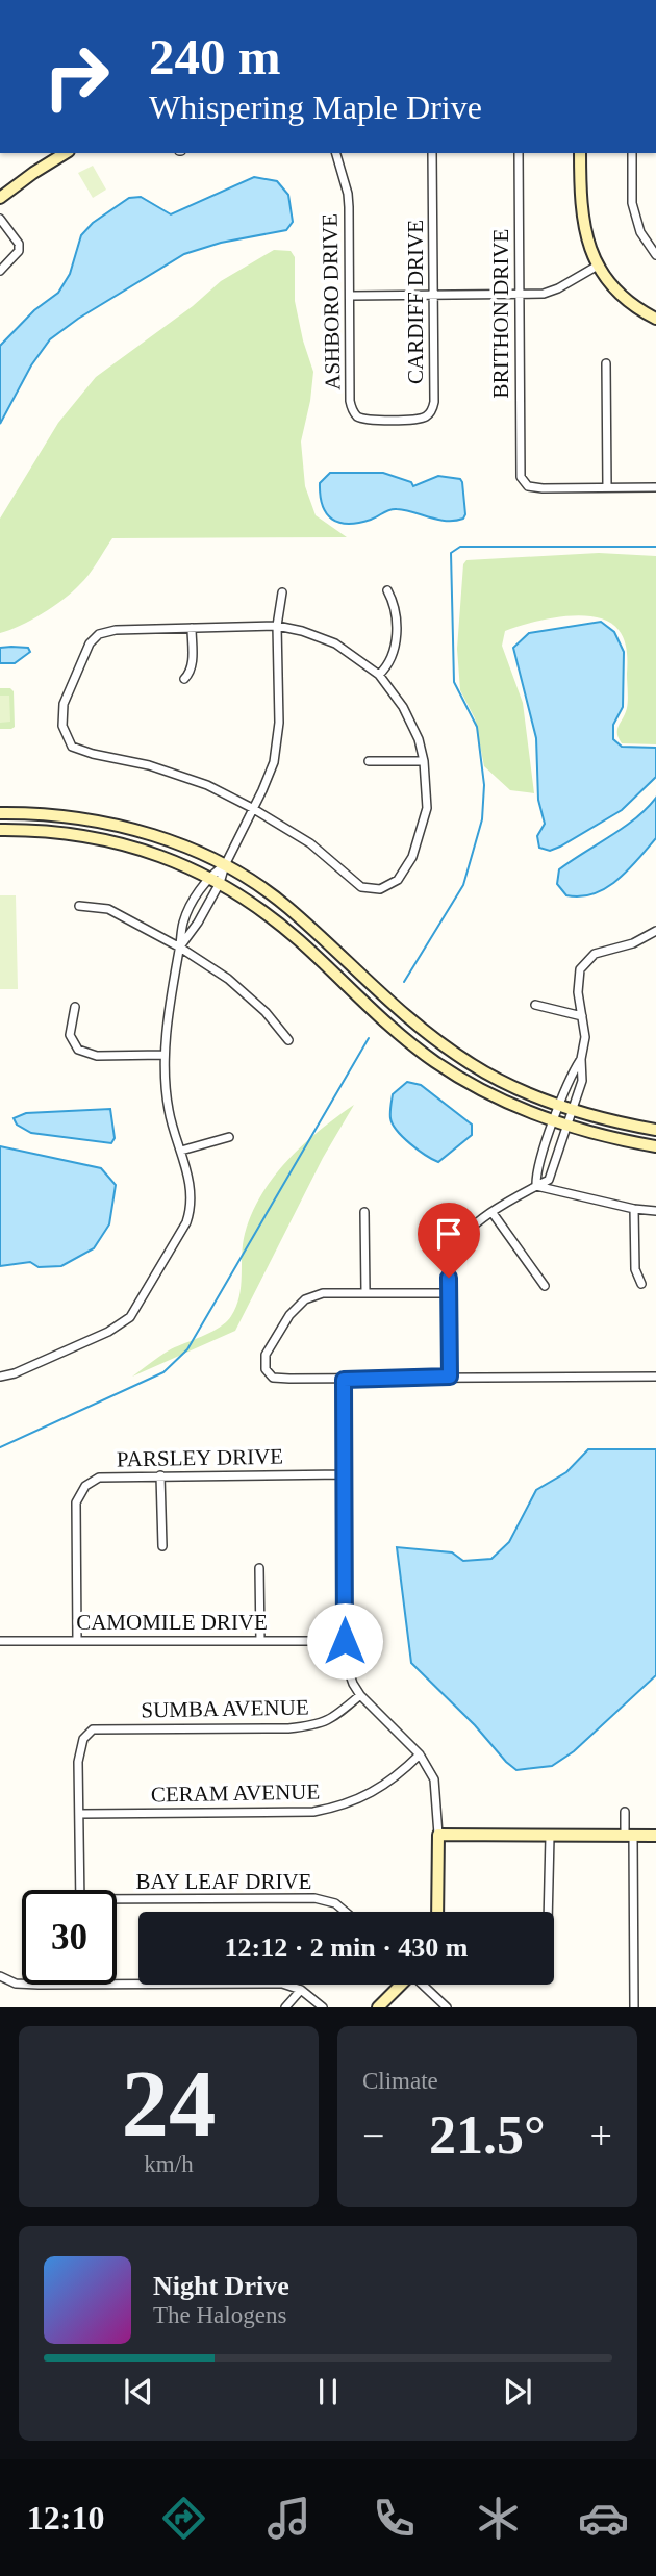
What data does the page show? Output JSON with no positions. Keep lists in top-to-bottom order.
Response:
{
  "streets": {
    "street": [
      "ASHBORO DRIVE",
      "CARDIFF DRIVE",
      "BRITHON DRIVE",
      "PARSLEY DRIVE",
      "CAMOMILE DRIVE",
      "SUMBA AVENUE",
      "CERAM AVENUE",
      "BAY LEAF DRIVE"
    ]
  },
  "crossings": [
    ["ASHBORO DRIVE", "CARDIFF DRIVE"],
    ["PARSLEY DRIVE", "CAMOMILE DRIVE"],
    ["SUMBA AVENUE", "CERAM AVENUE"]
  ],
  "page": {
    "turn": ["240 m", "Whispering Maple Drive"],
    "limit": "30",
    "trip": "12:12 · 2 min · 430 m",
    "tile": [
      ["24", "km/h"],
      "Climate"
    ],
    "heat": ["−", "21.5°", "+"],
    "song": ["Night Drive", "The Halogens"],
    "tabs": "12:10"
  }
}
